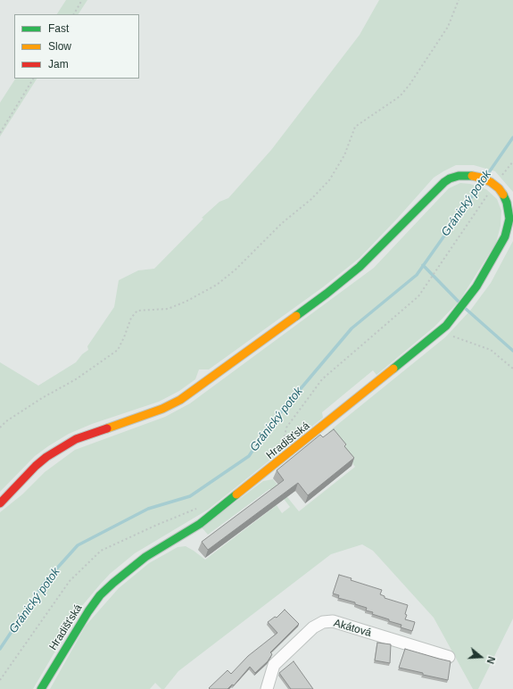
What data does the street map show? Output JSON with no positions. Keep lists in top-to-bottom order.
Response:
{
  "streets": {
    "street": ["Hradišťská", "Akátová"]
  },
  "water": ["Gránický potok"],
  "legend": ["Fast", "Slow", "Jam"],
  "north": "right"
}
